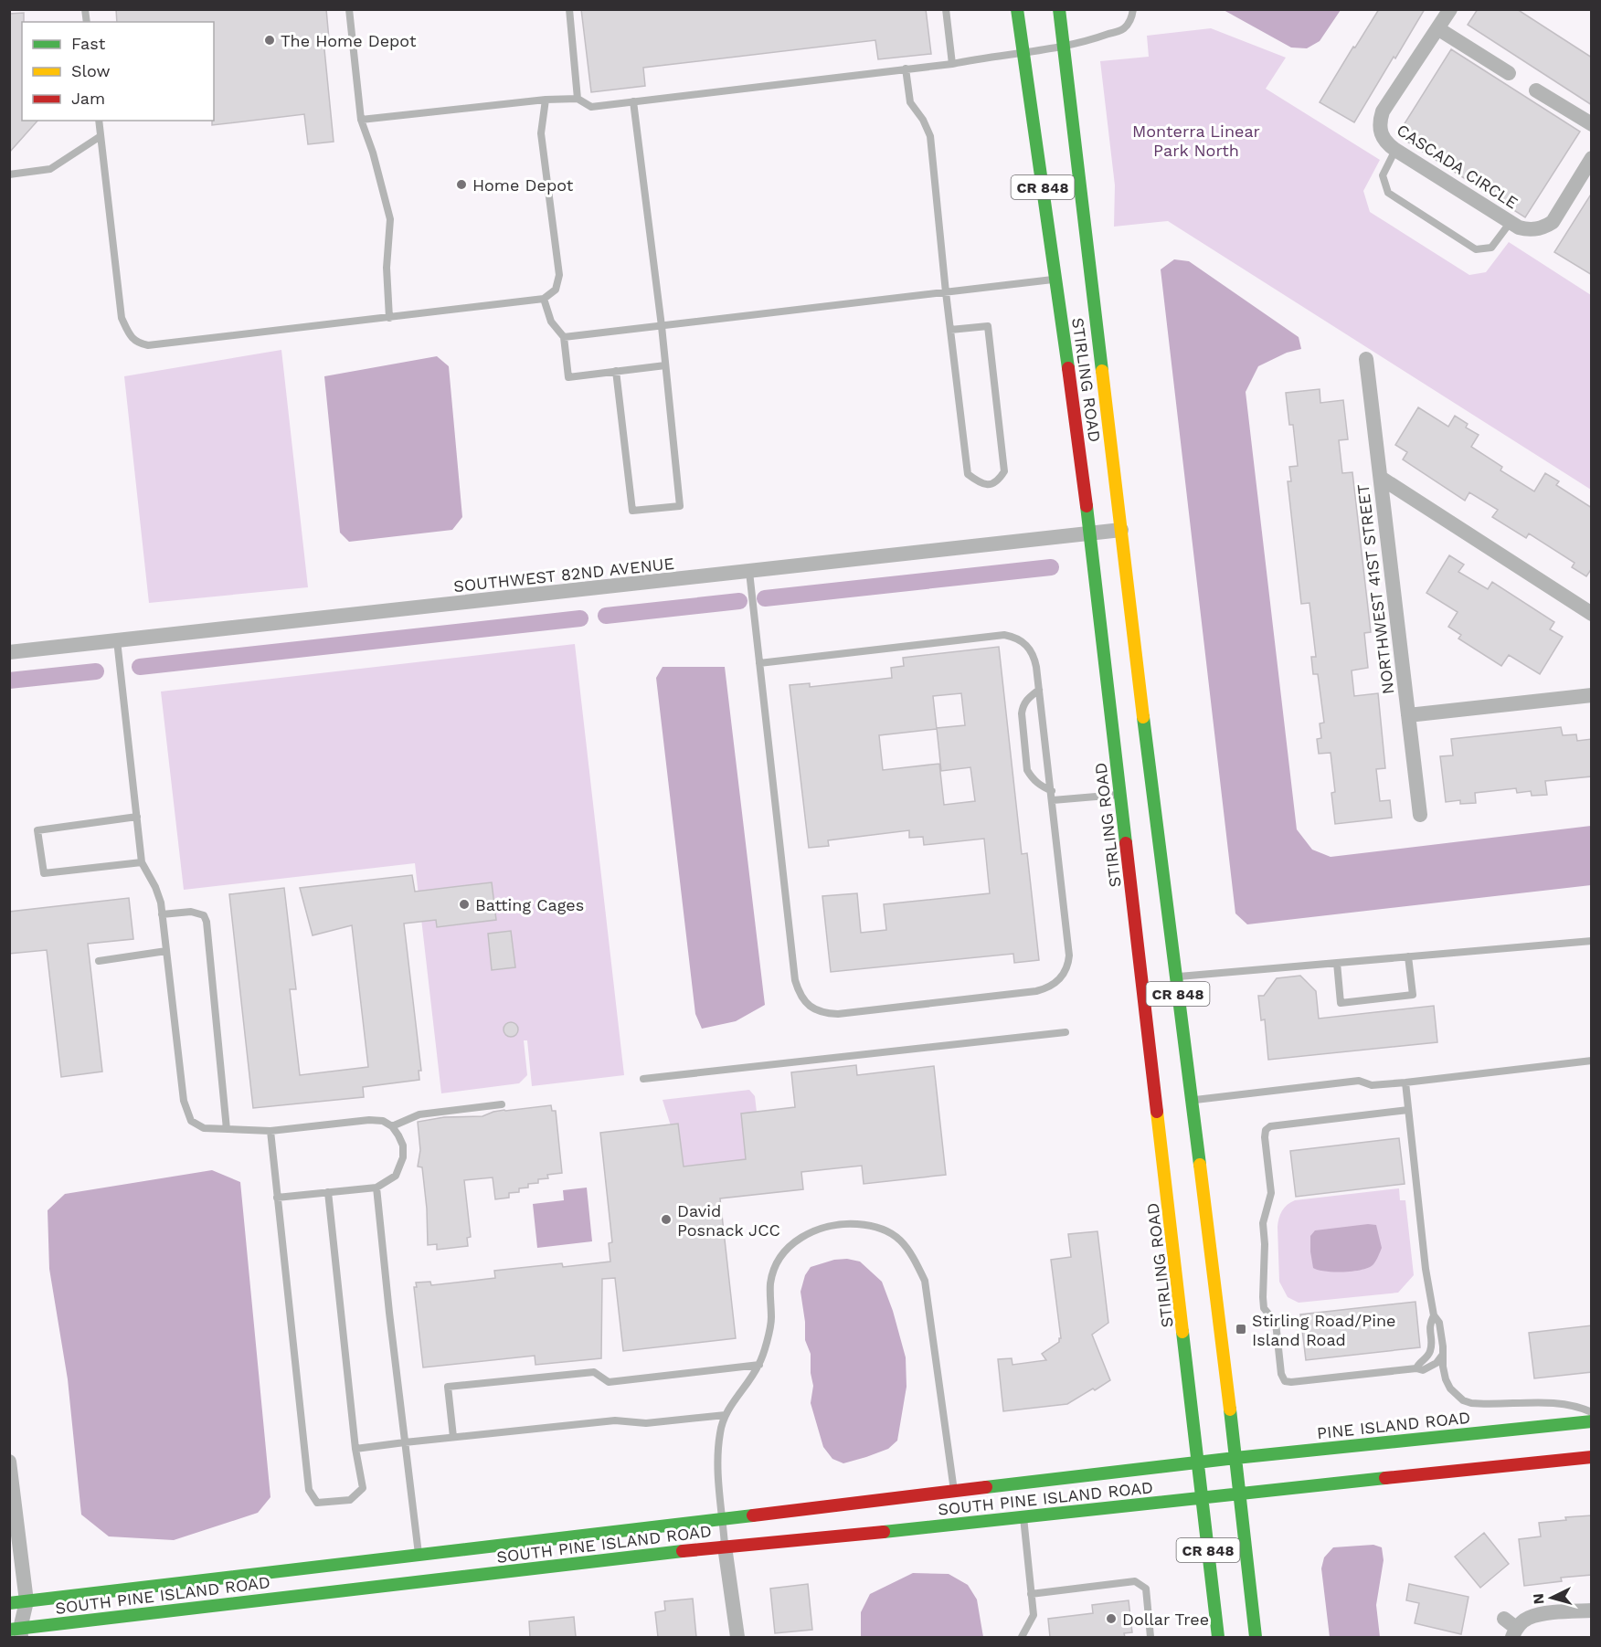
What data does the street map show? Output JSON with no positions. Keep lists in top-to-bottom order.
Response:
{
  "streets": {
    "main road": [
      "CR 848",
      "STIRLING ROAD",
      "PINE ISLAND ROAD",
      "SOUTH PINE ISLAND ROAD"
    ],
    "street": ["CASCADA CIRCLE", "SOUTHWEST 82ND AVENUE", "NORTHWEST 41ST STREET"]
  },
  "crossings": [
    ["STIRLING ROAD", "SOUTHWEST 82ND AVENUE"],
    ["STIRLING ROAD", "PINE ISLAND ROAD"],
    ["STIRLING ROAD", "SOUTH PINE ISLAND ROAD"],
    ["PINE ISLAND ROAD", "SOUTH PINE ISLAND ROAD"]
  ],
  "parks": ["Monterra Linear Park North"],
  "places": {
    "other": [
      "The Home Depot",
      "Home Depot",
      "Batting Cages",
      "David Posnack JCC",
      "Dollar Tree"
    ],
    "transit": ["Stirling Road/Pine Island Road"]
  },
  "legend": ["Fast", "Slow", "Jam"],
  "north": "left"
}
